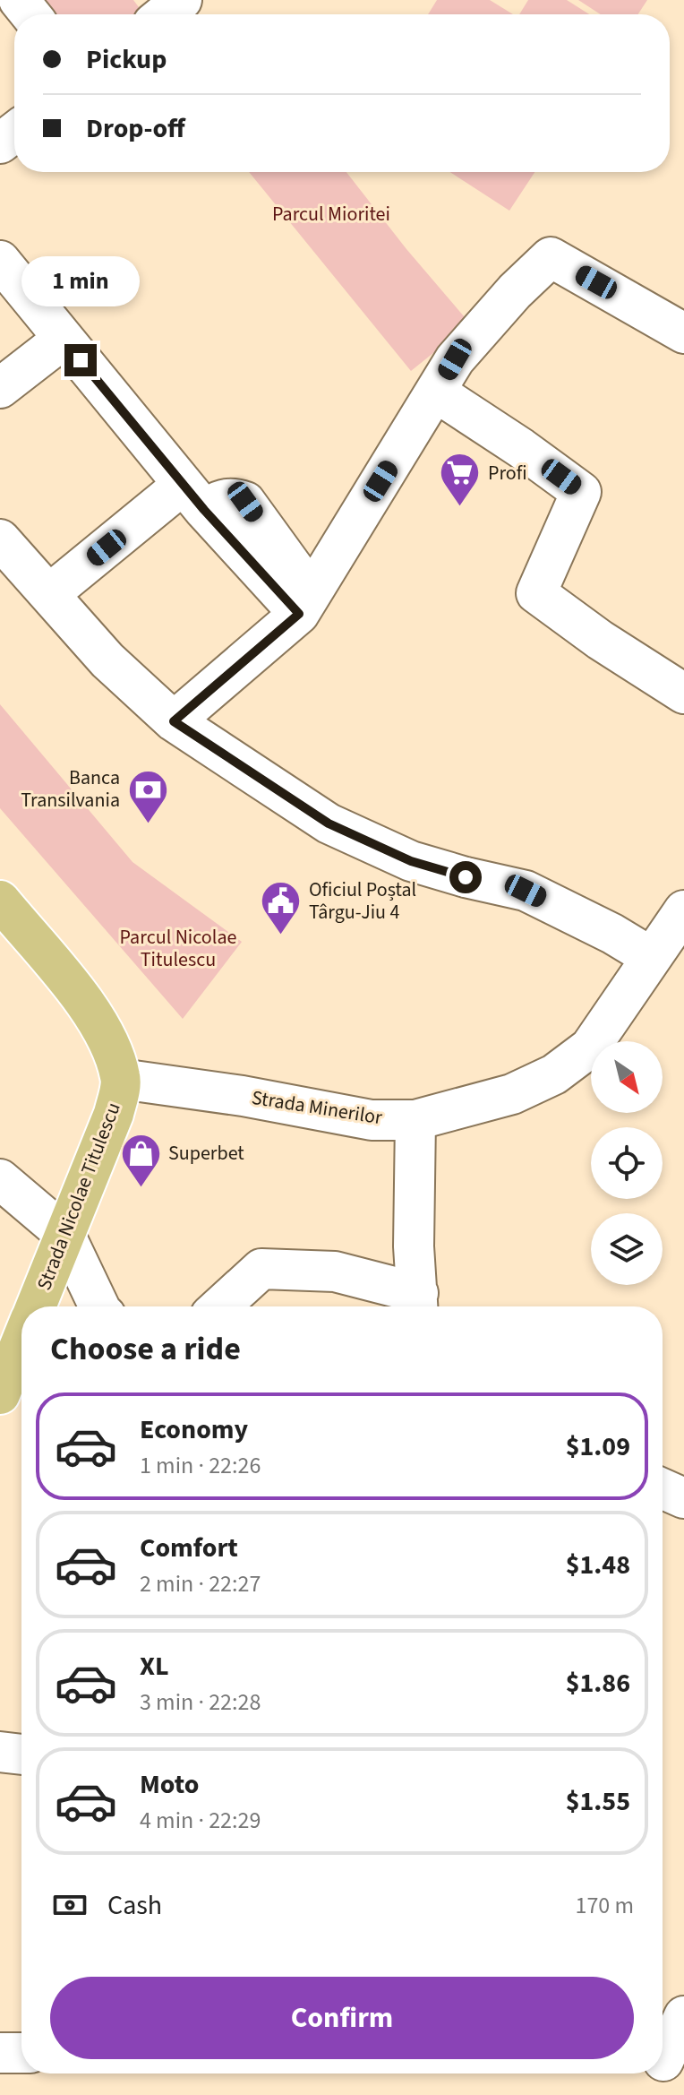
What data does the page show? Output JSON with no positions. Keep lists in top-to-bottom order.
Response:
{
  "streets": {
    "main road": ["Strada Nicolae Titulescu"],
    "street": ["Strada Minerilor"]
  },
  "crossings": [
    ["Strada Minerilor", "Strada Nicolae Titulescu"]
  ],
  "parks": ["Parcul Mioritei", "Parcul Nicolae Titulescu"],
  "places": {
    "supermarket": ["Profi"],
    "bank": ["Banca Transilvania"],
    "public building": ["Oficiul Poștal Târgu-Jiu 4"],
    "shop": ["Superbet"]
  },
  "north": "bottom right",
  "page": {
    "banner": ["Pickup", "Drop-off"],
    "bubble": "1 min",
    "heading": "Choose a ride",
    "list": [
      {
        "name": "Economy",
        "note": "1 min · 22:26",
        "value": "$1.09"
      },
      {
        "name": "Comfort",
        "note": "2 min · 22:27",
        "value": "$1.48"
      },
      {
        "name": "XL",
        "note": "3 min · 22:28",
        "value": "$1.86"
      },
      {
        "name": "Moto",
        "note": "4 min · 22:29",
        "value": "$1.55"
      }
    ],
    "pay": ["Cash", "170 m"],
    "buttons": "Confirm"
  }
}
